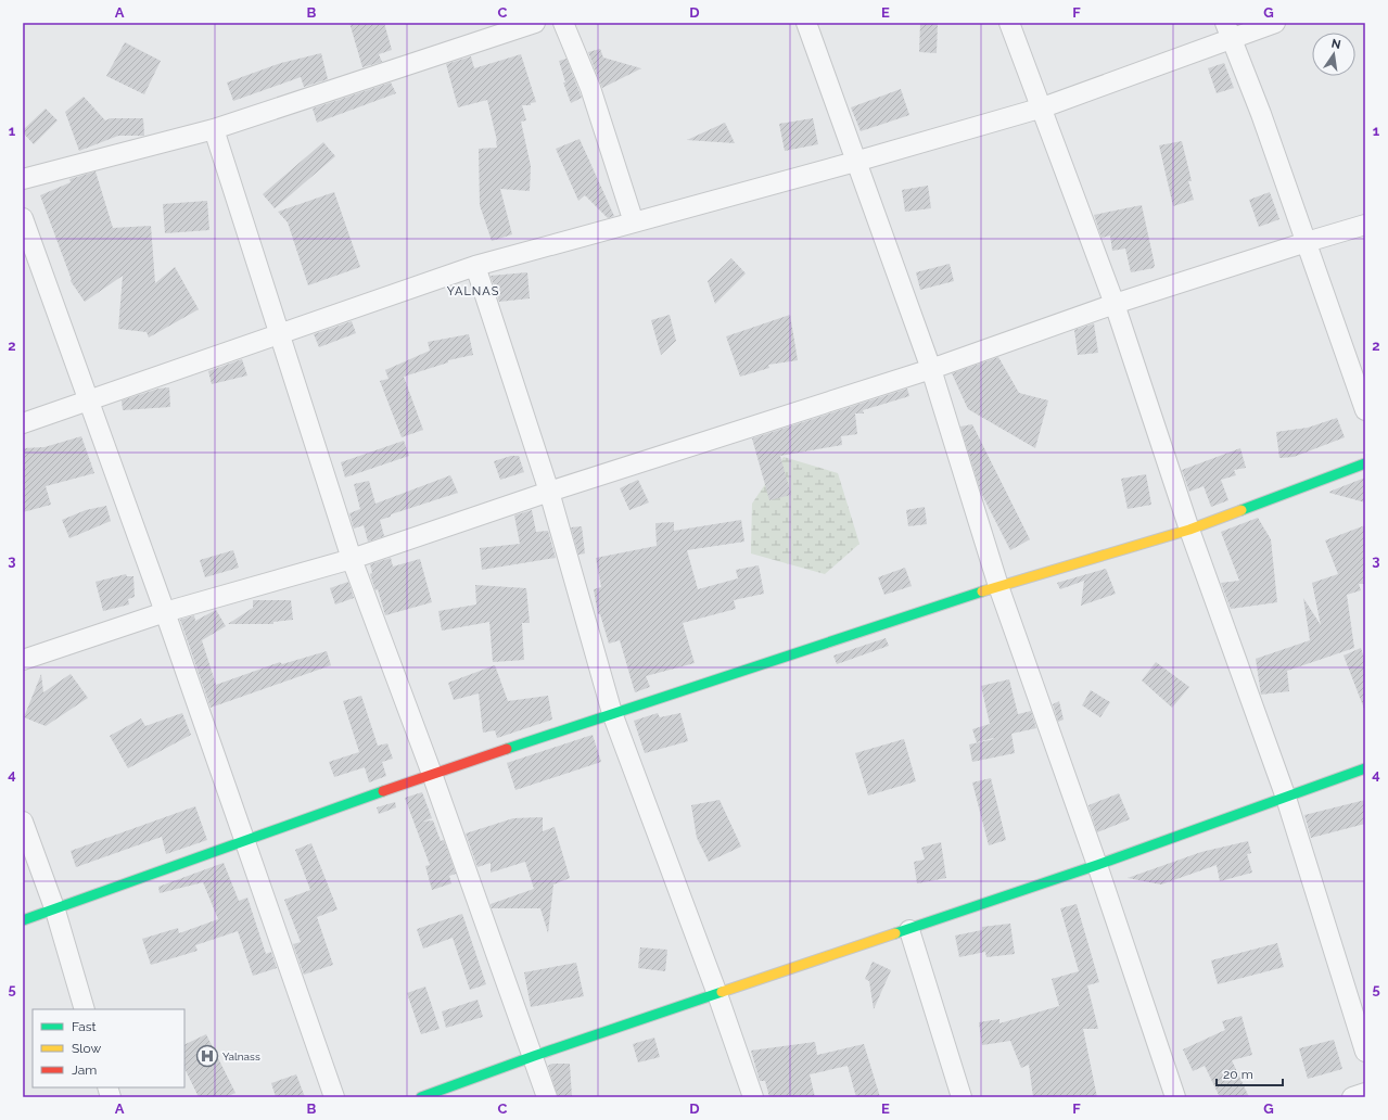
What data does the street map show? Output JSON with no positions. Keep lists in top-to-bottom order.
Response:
{
  "districts": ["YALNAS"],
  "places": {
    "hospital": ["Yalnass"]
  },
  "legend": ["Fast", "Slow", "Jam"],
  "scale_bar": "20 m",
  "north": "top",
  "grid": {
    "columns": [
      "A",
      "B",
      "C",
      "D",
      "E",
      "F",
      "G"
    ],
    "rows": [
      "1",
      "2",
      "3",
      "4",
      "5"
    ]
  }
}
